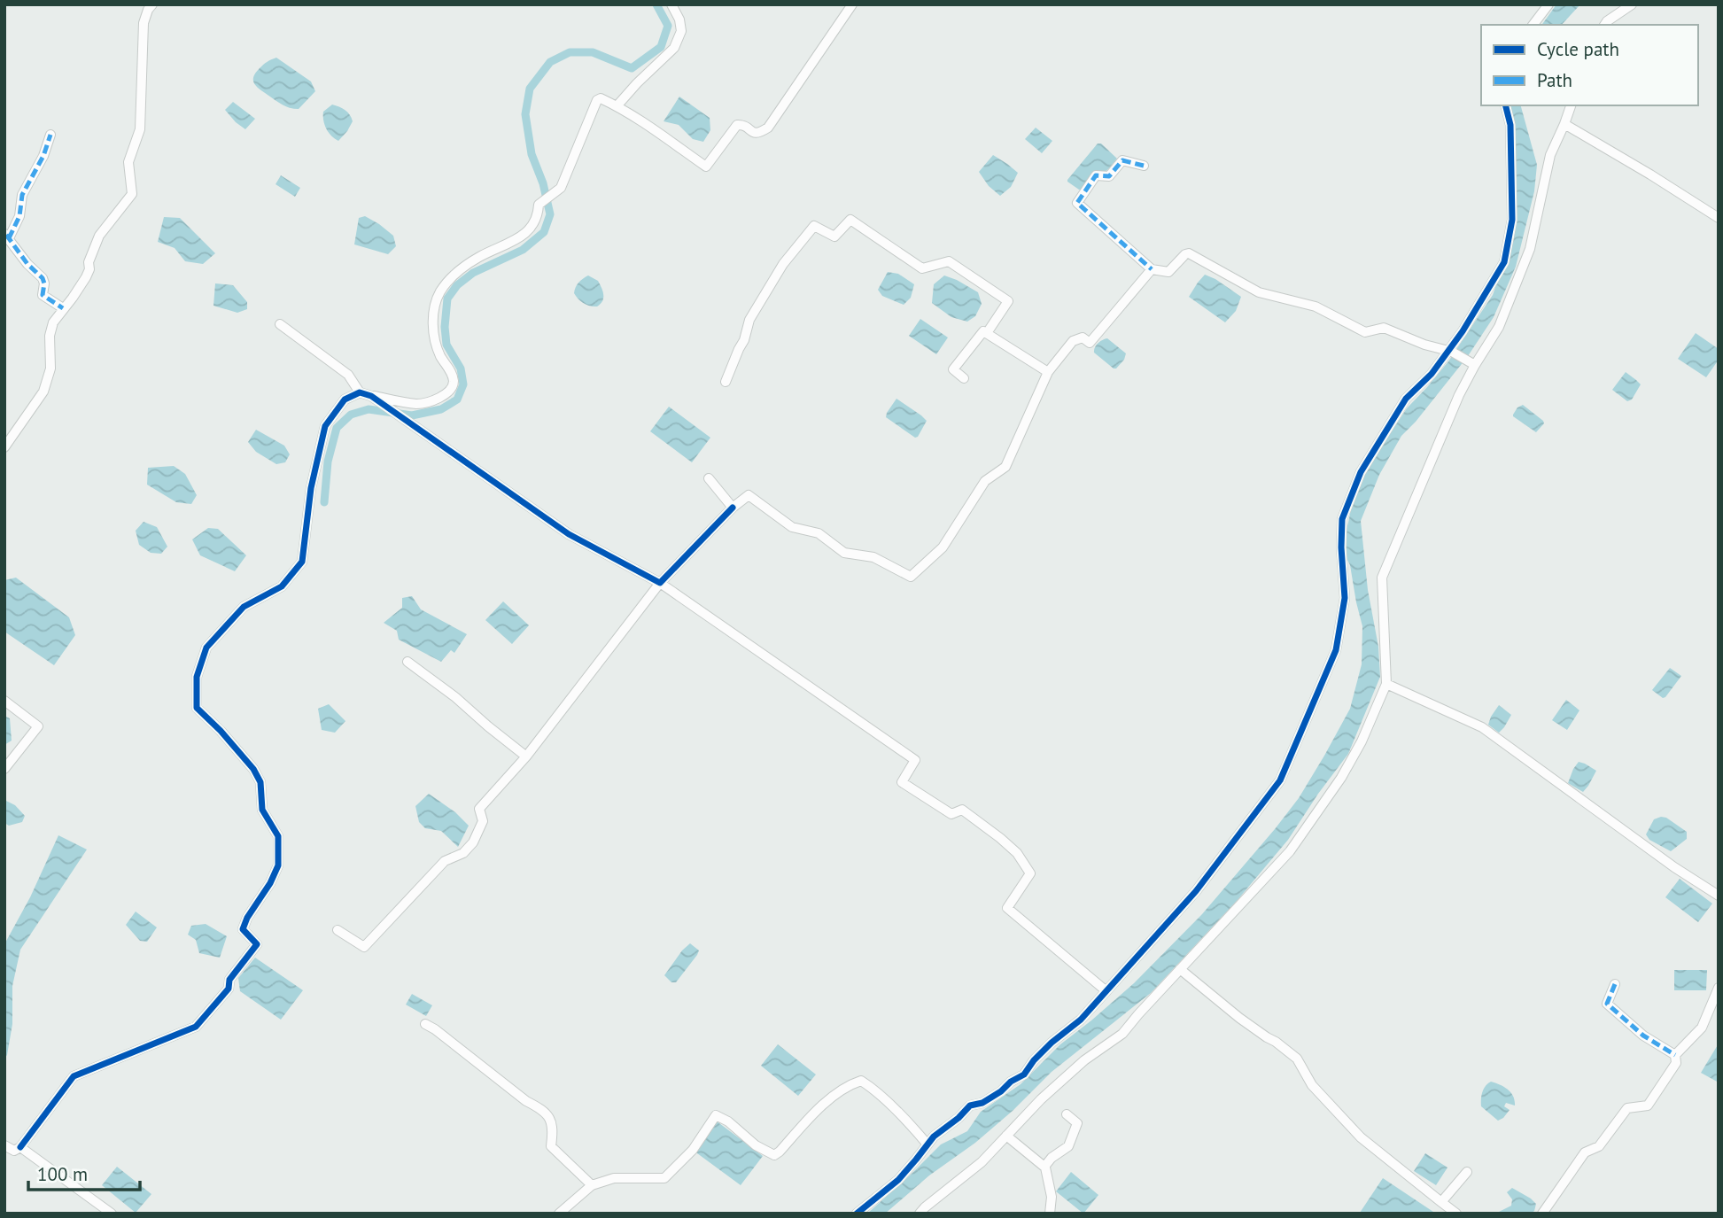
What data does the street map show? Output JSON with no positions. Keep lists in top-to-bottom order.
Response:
{
  "legend": ["Cycle path", "Path"],
  "scale_bar": "100 m"
}
